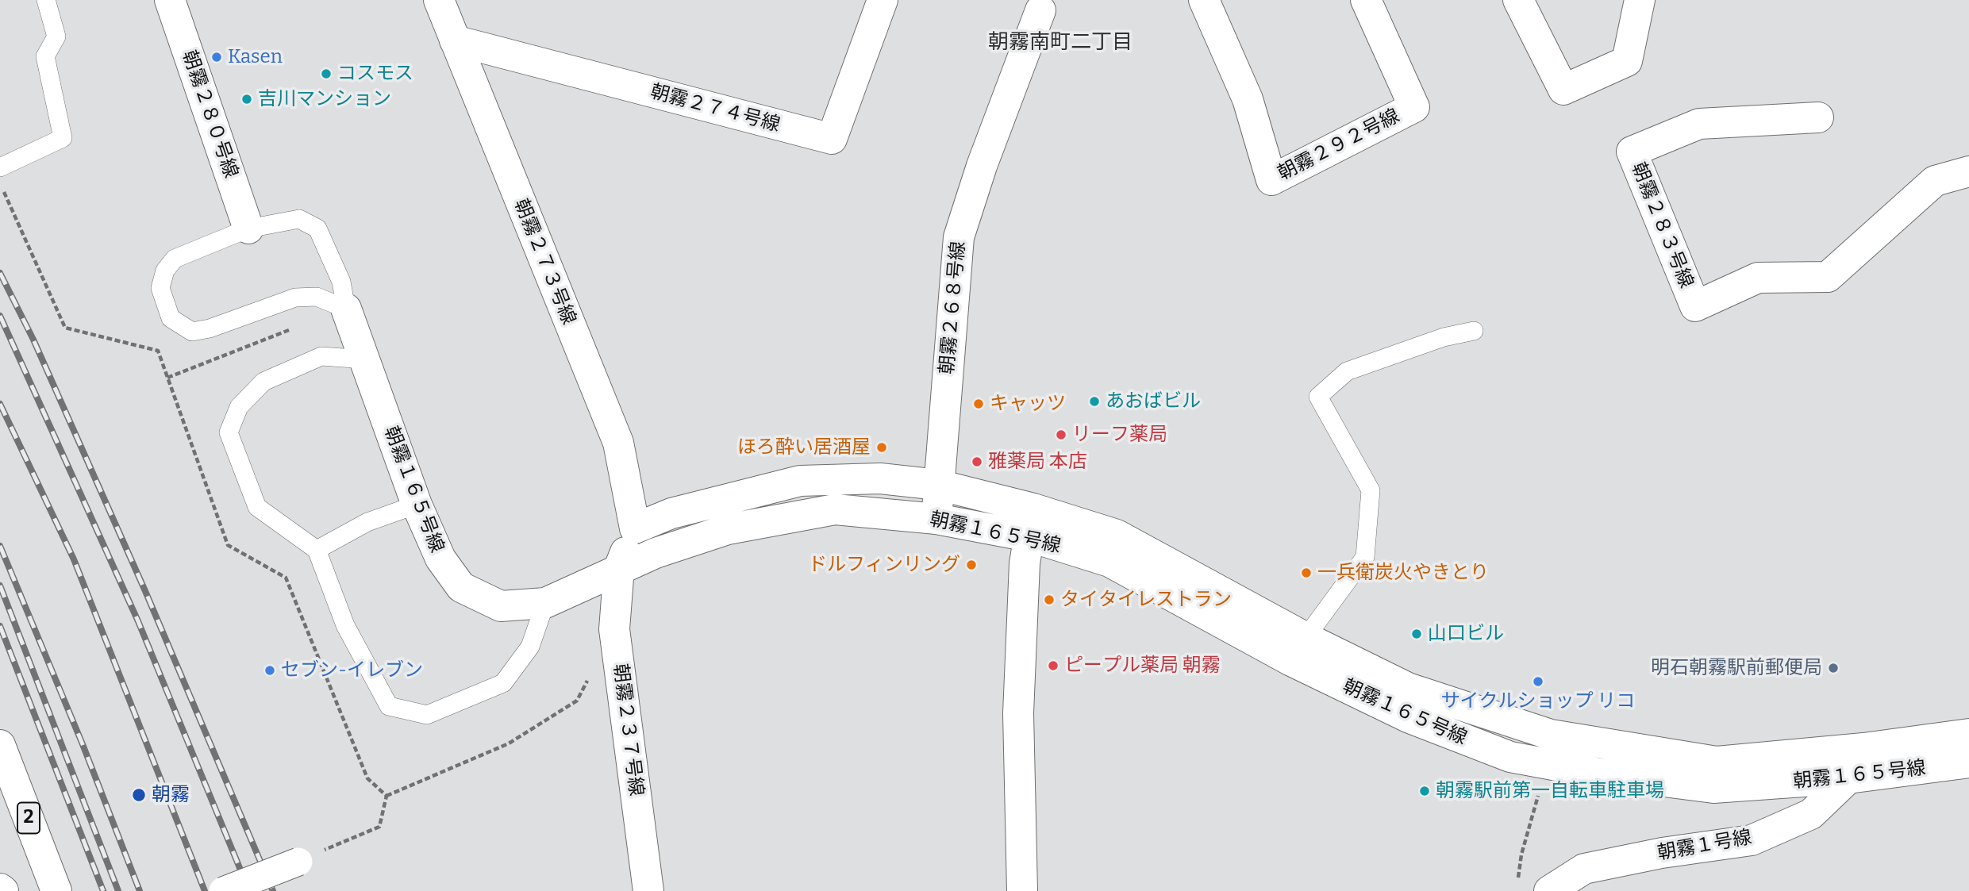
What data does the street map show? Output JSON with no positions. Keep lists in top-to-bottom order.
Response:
{
  "streets": {
    "main road": [
      "朝霧２７４号線",
      "朝霧２８０号線",
      "朝霧２９２号線",
      "朝霧２８３号線",
      "朝霧２７３号線",
      "朝霧２６８号線",
      "朝霧１６５号線",
      "朝霧２３７号線",
      "2",
      "朝霧１号線"
    ]
  },
  "crossings": [
    ["朝霧２７４号線", "朝霧２７３号線"],
    ["朝霧２７３号線", "朝霧１６５号線"],
    ["朝霧２７３号線", "朝霧２３７号線"],
    ["朝霧２６８号線", "朝霧１６５号線"],
    ["朝霧１６５号線", "朝霧２３７号線"],
    ["朝霧１６５号線", "朝霧１号線"]
  ],
  "districts": ["朝霧南町二丁目"],
  "places": [
    "Kasen",
    "コスモス",
    "吉川マンション",
    "あおばビル",
    "キャッツ",
    "リーフ薬局",
    "ほろ酔い居酒屋",
    "雅薬局 本店",
    "ドルフィンリング",
    "一兵衛炭火やきとり",
    "タイタイレストラン",
    "山口ビル",
    "ピープル薬局 朝霧",
    "明石朝霧駅前郵便局",
    "セブン-イレブン",
    "サイクルショップ リコ",
    "朝霧駅前第一自転車駐車場",
    "朝霧"
  ]
}
